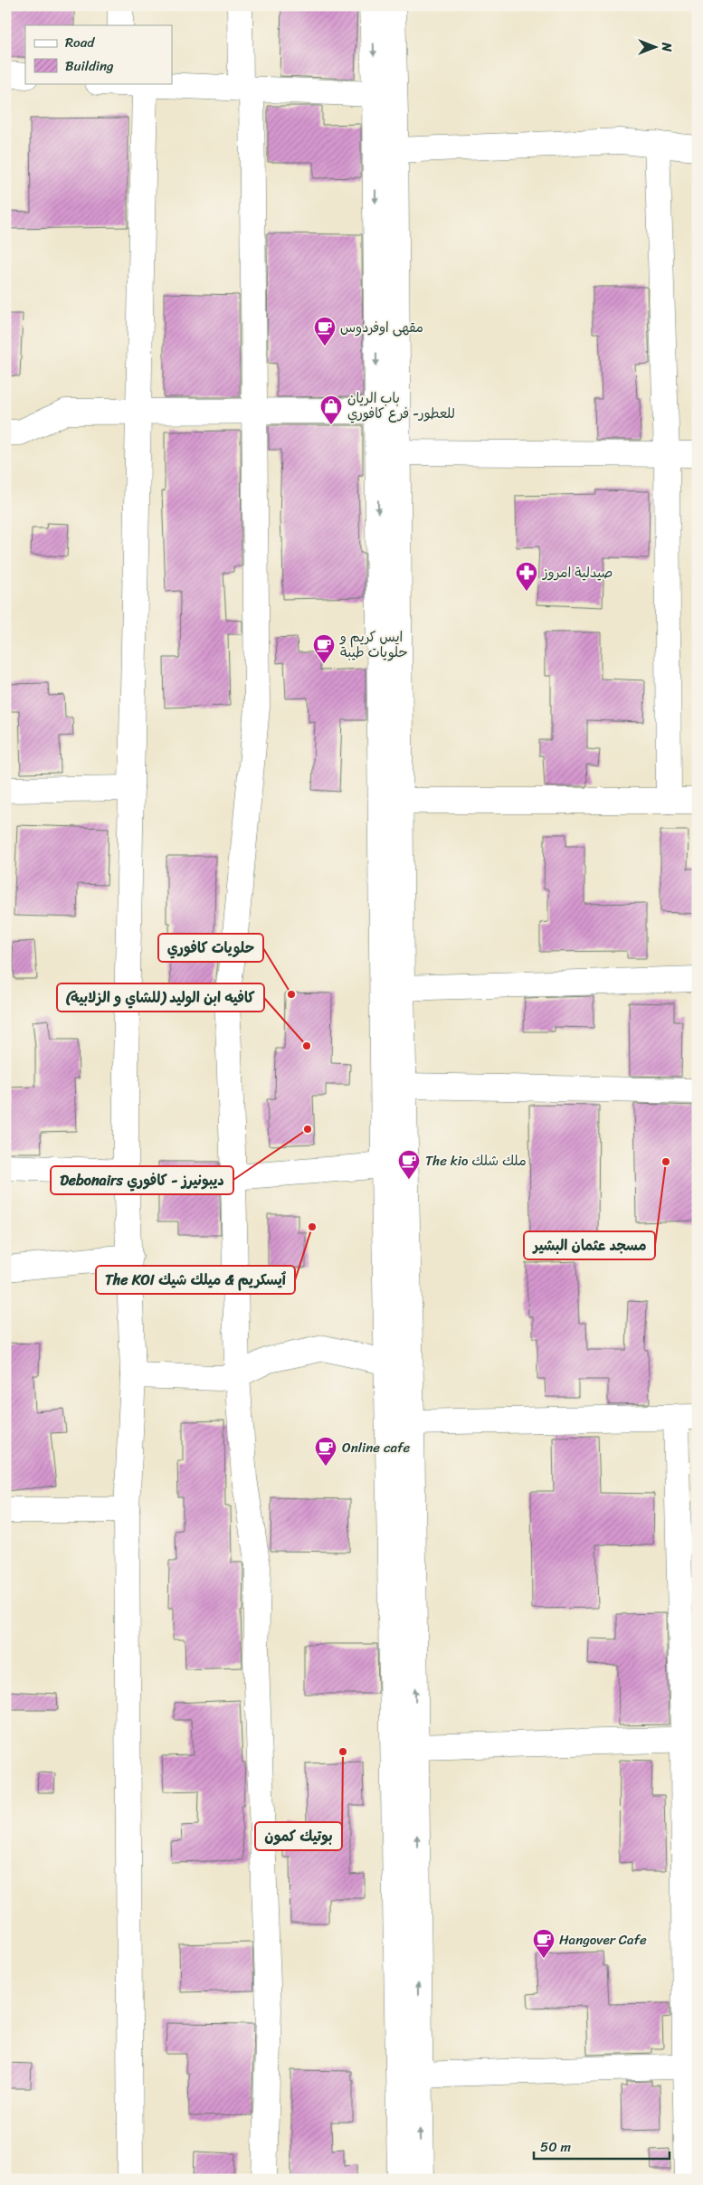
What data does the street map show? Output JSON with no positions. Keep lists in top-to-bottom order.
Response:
{
  "places": {
    "cafe": [
      "مقهى اوفردوس",
      "ايس كريم و حلويات طيبة",
      "The kio ملك شلك",
      "Online cafe",
      "Hangover Cafe"
    ],
    "shop": ["باب الريان للعطور- فرع كافوري"],
    "pharmacy": ["صيدلية امروز"],
    "other": [
      "حلويات كافوري",
      "كافيه ابن الوليد (للشاي و الزلابية)",
      "Debonairs ديبونيرز - كافوري",
      "مسجد عثمان البشير",
      "The KOI ٱيسكريم & ميلك شيك",
      "بوتيك كمون"
    ]
  },
  "legend": ["Road", "Building"],
  "scale_bar": "50 m",
  "north": "right"
}
